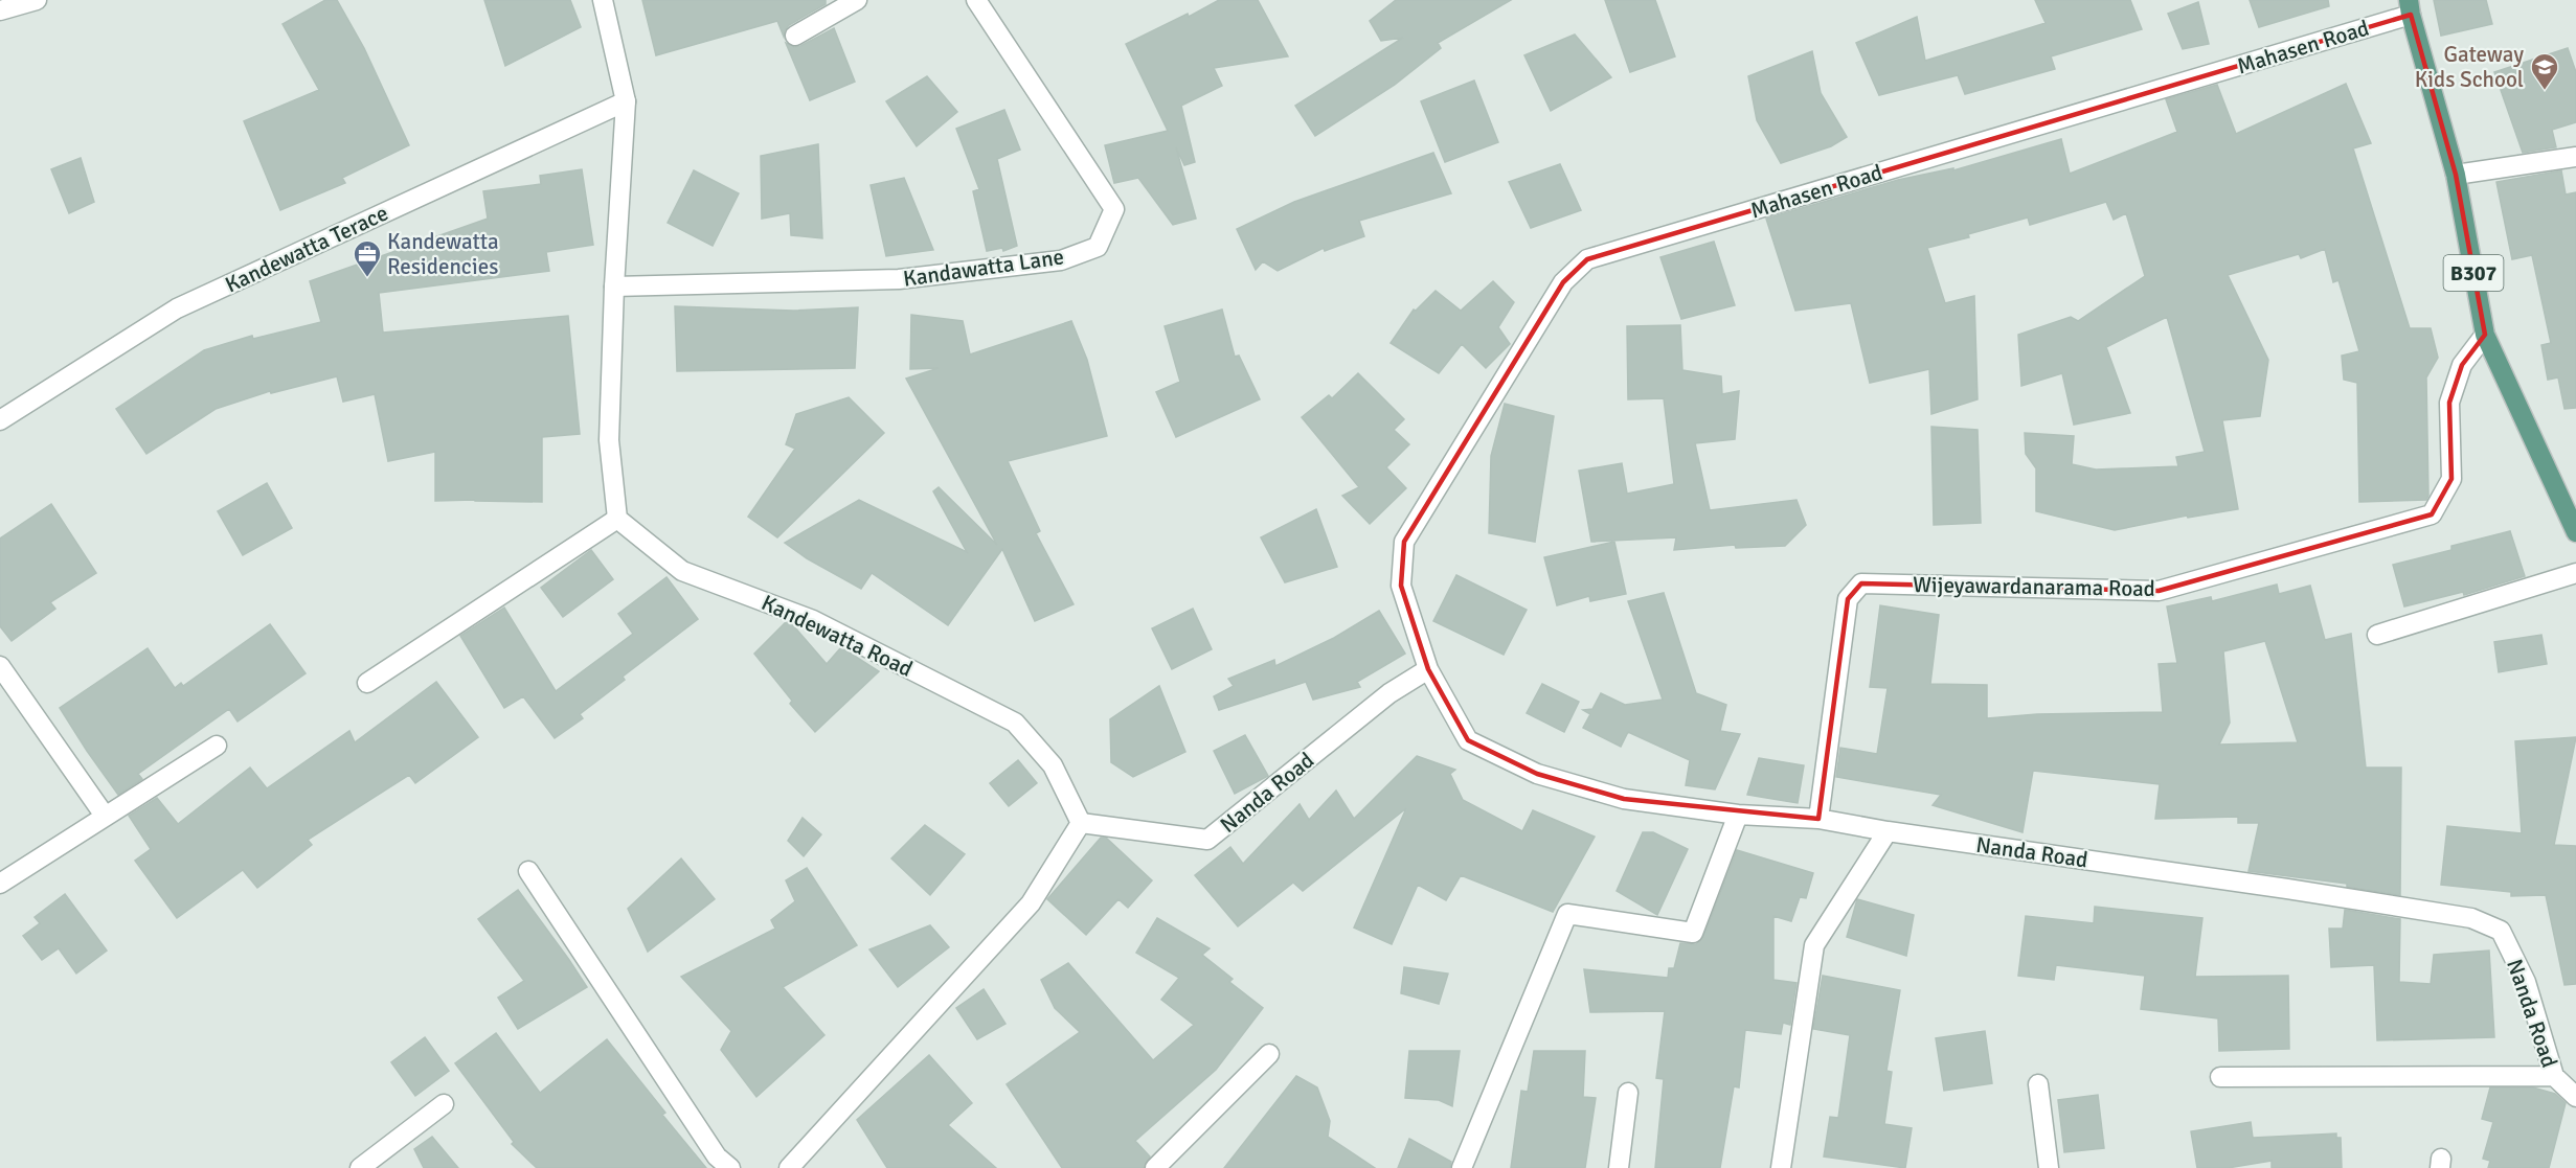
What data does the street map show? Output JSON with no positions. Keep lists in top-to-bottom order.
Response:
{
  "streets": {
    "main road": ["B307"],
    "street": [
      "Mahasen Road",
      "Kandewatta Terace",
      "Kandawatta Lane",
      "Wijeyawardanarama Road",
      "Kandewatta Road",
      "Nanda Road"
    ]
  },
  "crossings": [
    ["Mahasen Road", "B307"],
    ["Mahasen Road", "Nanda Road"],
    ["B307", "Wijeyawardanarama Road"],
    ["Wijeyawardanarama Road", "Nanda Road"],
    ["Kandewatta Road", "Nanda Road"]
  ],
  "places": {
    "school or university": ["Gateway Kids School"],
    "office": ["Kandewatta Residencies"]
  }
}
